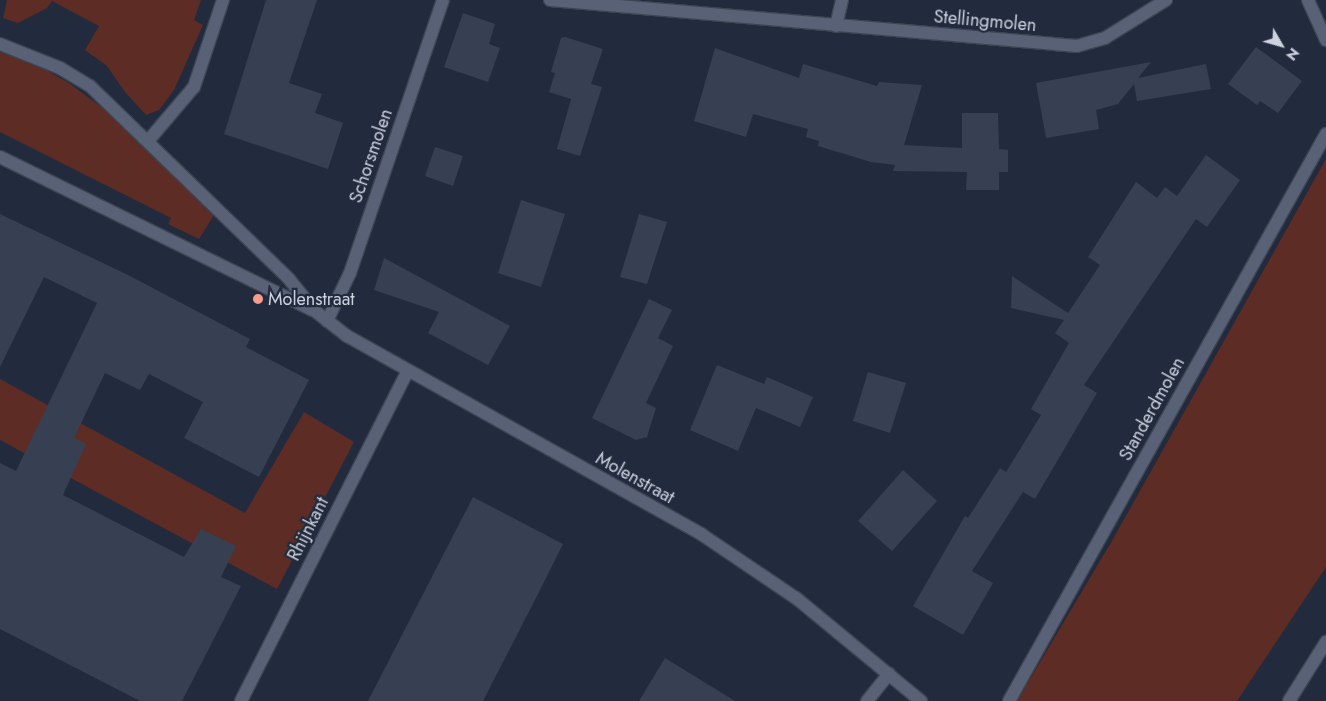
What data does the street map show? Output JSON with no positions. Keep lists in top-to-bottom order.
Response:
{
  "streets": {
    "street": [
      "Stellingmolen",
      "Schorsmolen",
      "Standerdmolen",
      "Molenstraat",
      "Rhijnkant"
    ]
  },
  "crossings": [
    ["Schorsmolen", "Molenstraat"],
    ["Molenstraat", "Rhijnkant"]
  ],
  "places": ["Molenstraat"],
  "north": "bottom right"
}
